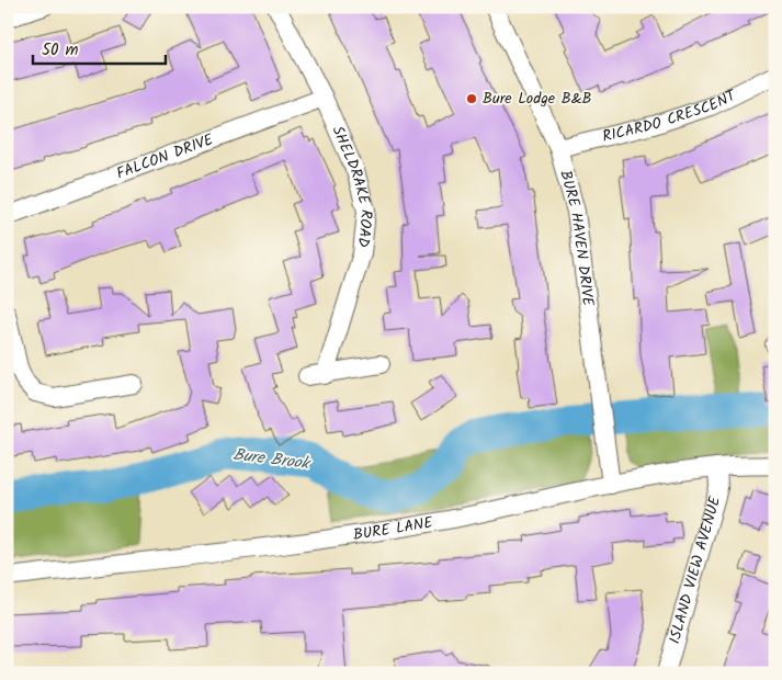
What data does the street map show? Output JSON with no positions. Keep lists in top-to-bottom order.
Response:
{
  "streets": {
    "street": [
      "RICARDO CRESCENT",
      "FALCON DRIVE",
      "SHELDRAKE ROAD",
      "BURE HAVEN DRIVE",
      "BURE LANE",
      "ISLAND VIEW AVENUE"
    ]
  },
  "crossings": [
    ["RICARDO CRESCENT", "BURE HAVEN DRIVE"],
    ["FALCON DRIVE", "SHELDRAKE ROAD"],
    ["BURE HAVEN DRIVE", "BURE LANE"],
    ["BURE LANE", "ISLAND VIEW AVENUE"]
  ],
  "water": ["Bure Brook"],
  "places": ["Bure Lodge B&B"],
  "scale_bar": "50 m"
}
